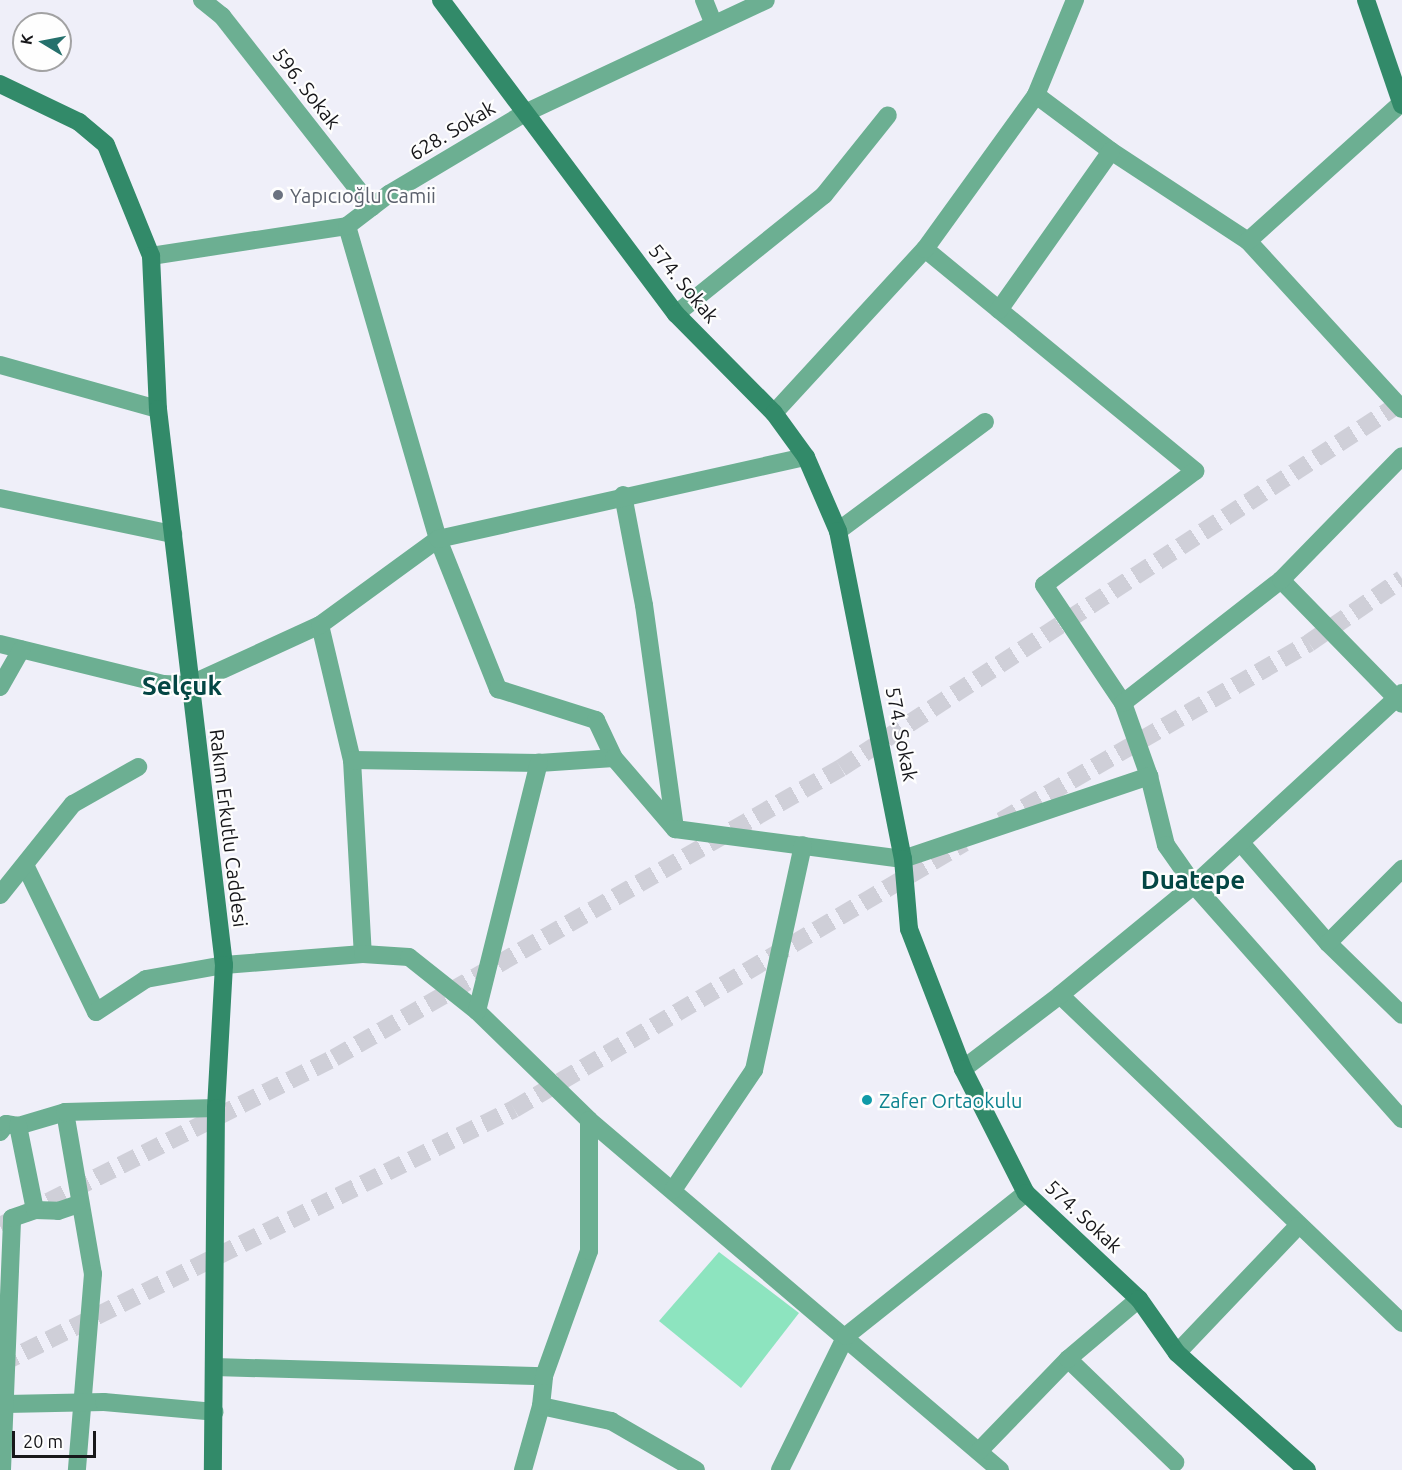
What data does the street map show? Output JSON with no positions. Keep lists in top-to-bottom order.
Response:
{
  "streets": {
    "street": [
      "596. Sokak",
      "628. Sokak",
      "574. Sokak",
      "Rakım Erkutlu Caddesi"
    ]
  },
  "crossings": [
    ["596. Sokak", "628. Sokak"],
    ["628. Sokak", "574. Sokak"],
    ["628. Sokak", "Rakım Erkutlu Caddesi"]
  ],
  "districts": ["Selçuk", "Duatepe"],
  "places": ["Yapıcıoğlu Camii", "Zafer Ortaokulu"],
  "scale_bar": "20 m",
  "north": "left"
}
